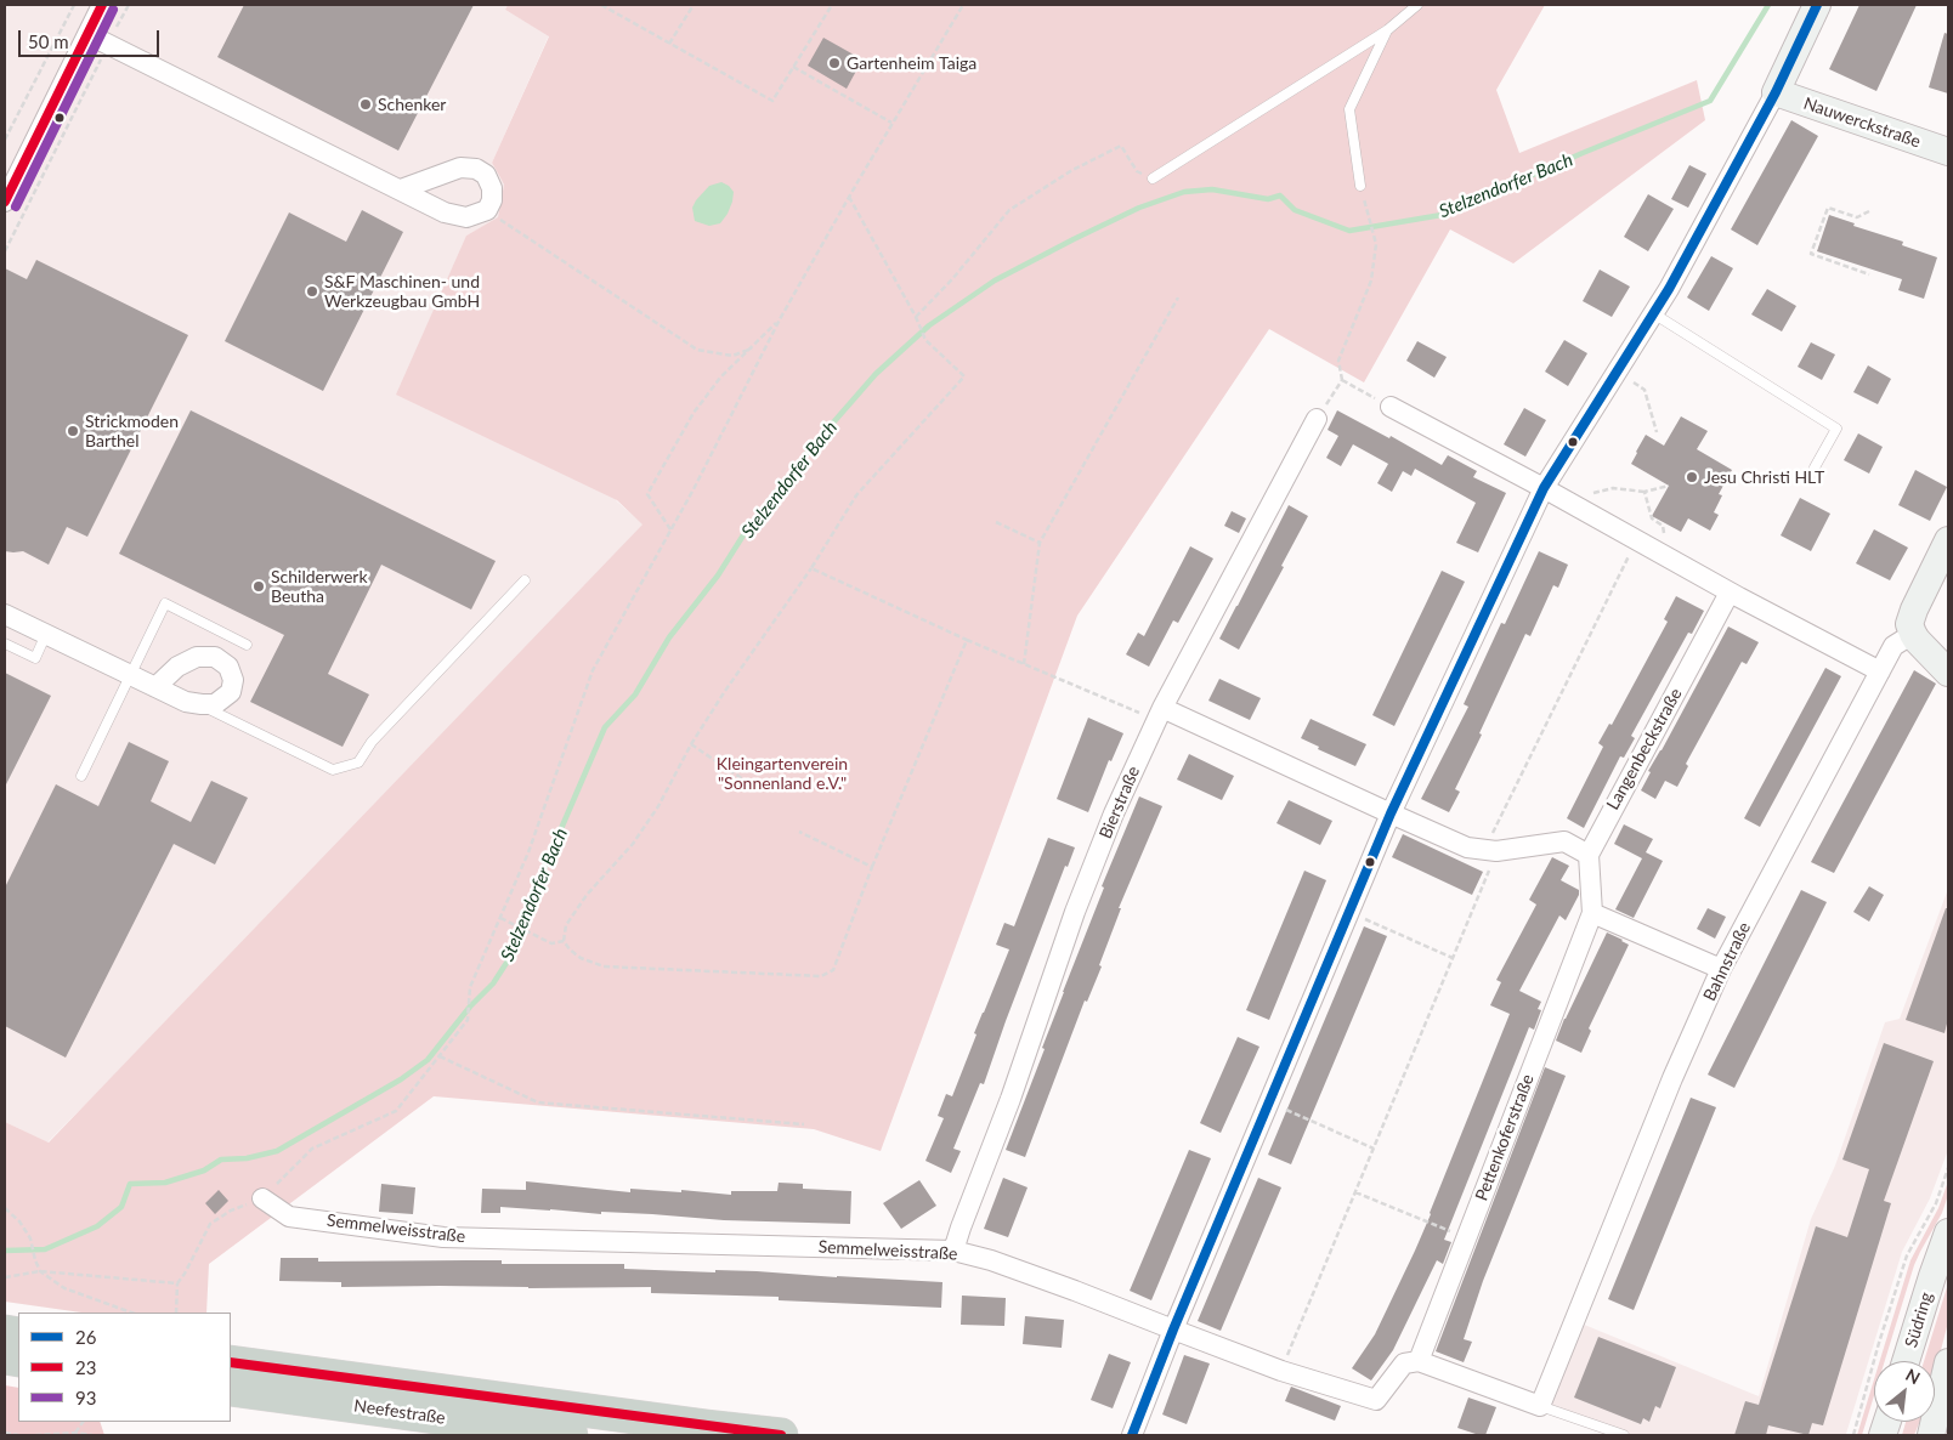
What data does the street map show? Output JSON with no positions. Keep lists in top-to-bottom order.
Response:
{
  "streets": {
    "highway": ["Neefestraße"],
    "street": [
      "Nauwerckstraße",
      "Langenbeckstraße",
      "Bierstraße",
      "Bahnstraße",
      "Pettenkoferstraße",
      "Semmelweisstraße",
      "Südring"
    ]
  },
  "crossings": [
    ["Bierstraße", "Semmelweisstraße"],
    ["Pettenkoferstraße", "Semmelweisstraße"]
  ],
  "water": ["Stelzendorfer Bach"],
  "parks": ["Kleingartenverein \"Sonnenland e.V.\""],
  "places": [
    "Gartenheim Taiga",
    "Schenker",
    "S&F Maschinen- und Werkzeugbau GmbH",
    "Strickmoden Barthel",
    "Jesu Christi HLT",
    "Schilderwerk Beutha"
  ],
  "lines": ["transit line 26", "transit line 23", "transit line 93"],
  "legend": ["26", "23", "93"],
  "scale_bar": "50 m",
  "north": "top right"
}
